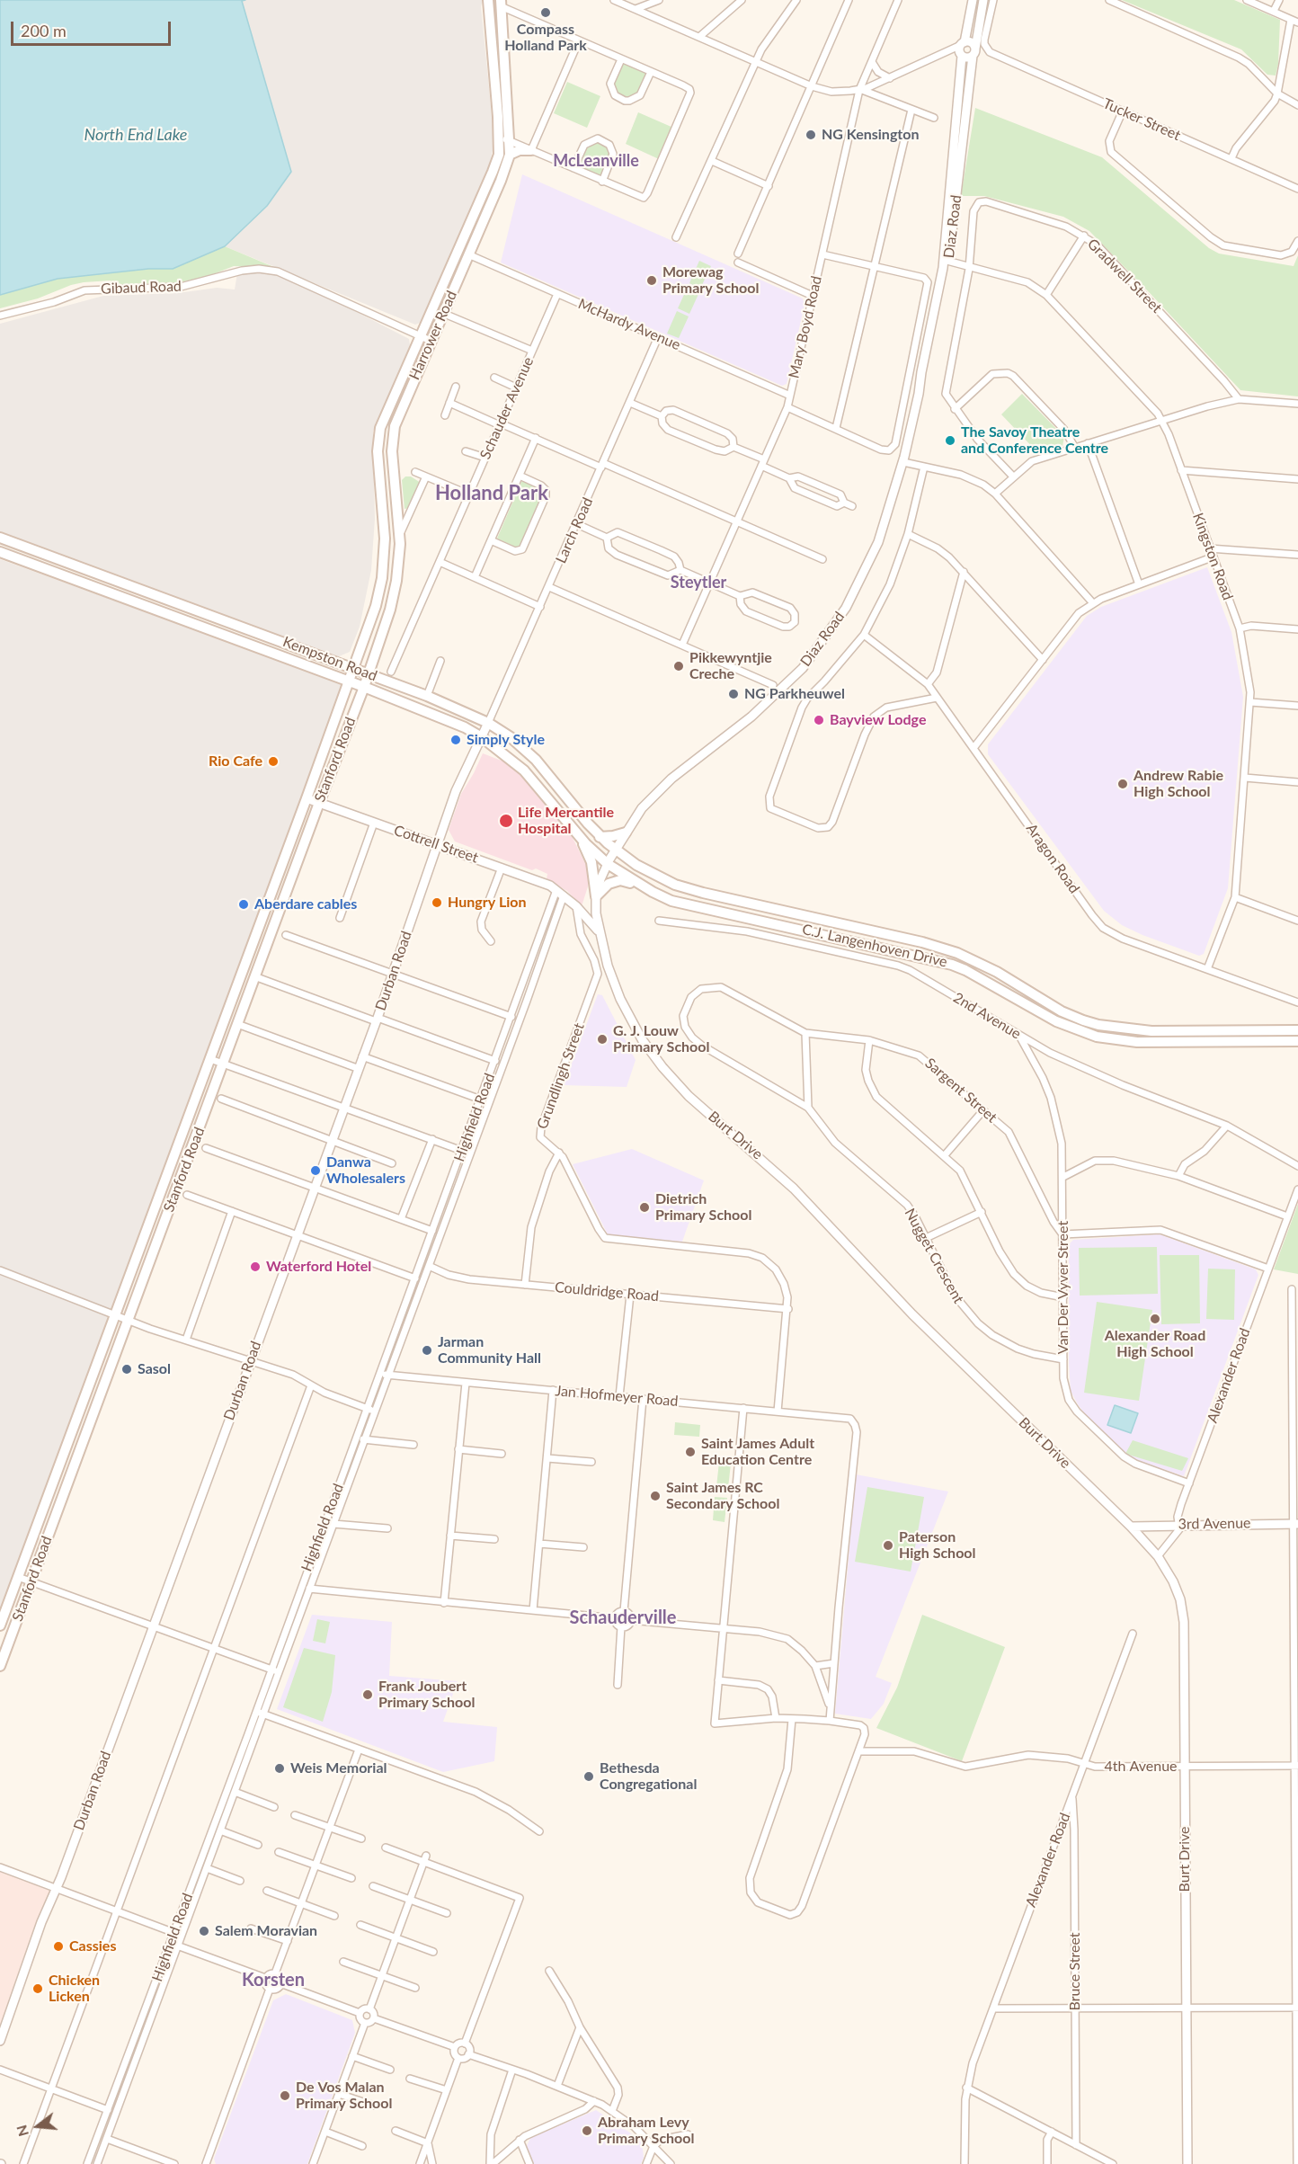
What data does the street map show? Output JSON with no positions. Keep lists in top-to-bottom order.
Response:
{
  "streets": {
    "main road": [
      "Harrower Road",
      "Kempston Road",
      "Stanford Road",
      "C.J. Langenhoven Drive"
    ],
    "street": [
      "Tucker Street",
      "Diaz Road",
      "Gradwell Street",
      "Gibaud Road",
      "McHardy Avenue",
      "Mary Boyd Road",
      "Schauder Avenue",
      "Larch Road",
      "Kingston Road",
      "Cottrell Street",
      "Aragon Road",
      "Durban Road",
      "2nd Avenue",
      "Grundlingh Street",
      "Sargent Street",
      "Highfield Road",
      "Burt Drive",
      "Nugget Crescent",
      "Van Der Vyver Street",
      "Couldridge Road",
      "Alexander Road",
      "Jan Hofmeyer Road",
      "3rd Avenue",
      "4th Avenue",
      "Bruce Street"
    ]
  },
  "crossings": [
    ["Diaz Road", "Gradwell Street"],
    ["Diaz Road", "Kingston Road"],
    ["Diaz Road", "Kempston Road"],
    ["Diaz Road", "Aragon Road"],
    ["Diaz Road", "C.J. Langenhoven Drive"],
    ["Diaz Road", "Burt Drive"],
    ["Gibaud Road", "Harrower Road"],
    ["McHardy Avenue", "Mary Boyd Road"],
    ["McHardy Avenue", "Harrower Road"],
    ["McHardy Avenue", "Schauder Avenue"],
    ["McHardy Avenue", "Larch Road"],
    ["Harrower Road", "Kempston Road"],
    ["Harrower Road", "Stanford Road"],
    ["Larch Road", "Kempston Road"],
    ["Larch Road", "Durban Road"],
    ["Kingston Road", "Aragon Road"],
    ["Kempston Road", "Stanford Road"],
    ["Kempston Road", "C.J. Langenhoven Drive"],
    ["Kempston Road", "Durban Road"],
    ["Kempston Road", "Burt Drive"],
    ["Stanford Road", "Cottrell Street"],
    ["Cottrell Street", "Durban Road"],
    ["Cottrell Street", "Highfield Road"],
    ["C.J. Langenhoven Drive", "Burt Drive"],
    ["2nd Avenue", "Van Der Vyver Street"],
    ["Grundlingh Street", "Couldridge Road"],
    ["Sargent Street", "Nugget Crescent"],
    ["Sargent Street", "Van Der Vyver Street"],
    ["Highfield Road", "Couldridge Road"],
    ["Highfield Road", "Jan Hofmeyer Road"],
    ["Burt Drive", "Alexander Road"],
    ["Burt Drive", "3rd Avenue"],
    ["Burt Drive", "4th Avenue"],
    ["Nugget Crescent", "Van Der Vyver Street"],
    ["Van Der Vyver Street", "Alexander Road"],
    ["Alexander Road", "3rd Avenue"],
    ["Alexander Road", "4th Avenue"],
    ["Alexander Road", "Bruce Street"]
  ],
  "districts": [
    "McLeanville",
    "Holland Park",
    "Steytler",
    "Schauderville",
    "Korsten"
  ],
  "water": ["North End Lake"],
  "places": [
    "Compass Holland Park",
    "NG Kensington",
    "Morewag Primary School",
    "The Savoy Theatre and Conference Centre",
    "Pikkewyntjie Creche",
    "NG Parkheuwel",
    "Bayview Lodge",
    "Simply Style",
    "Rio Cafe",
    "Andrew Rabie High School",
    "Life Mercantile Hospital",
    "Hungry Lion",
    "Aberdare cables",
    "G. J. Louw Primary School",
    "Danwa Wholesalers",
    "Dietrich Primary School",
    "Waterford Hotel",
    "Alexander Road High School",
    "Jarman Community Hall",
    "Sasol",
    "Saint James Adult Education Centre",
    "Saint James RC Secondary School",
    "Paterson High School",
    "Frank Joubert Primary School",
    "Weis Memorial",
    "Bethesda Congregational",
    "Salem Moravian",
    "Cassies",
    "Chicken Licken",
    "De Vos Malan Primary School",
    "Abraham Levy Primary School"
  ],
  "scale_bar": "200 m",
  "north": "left"
}
